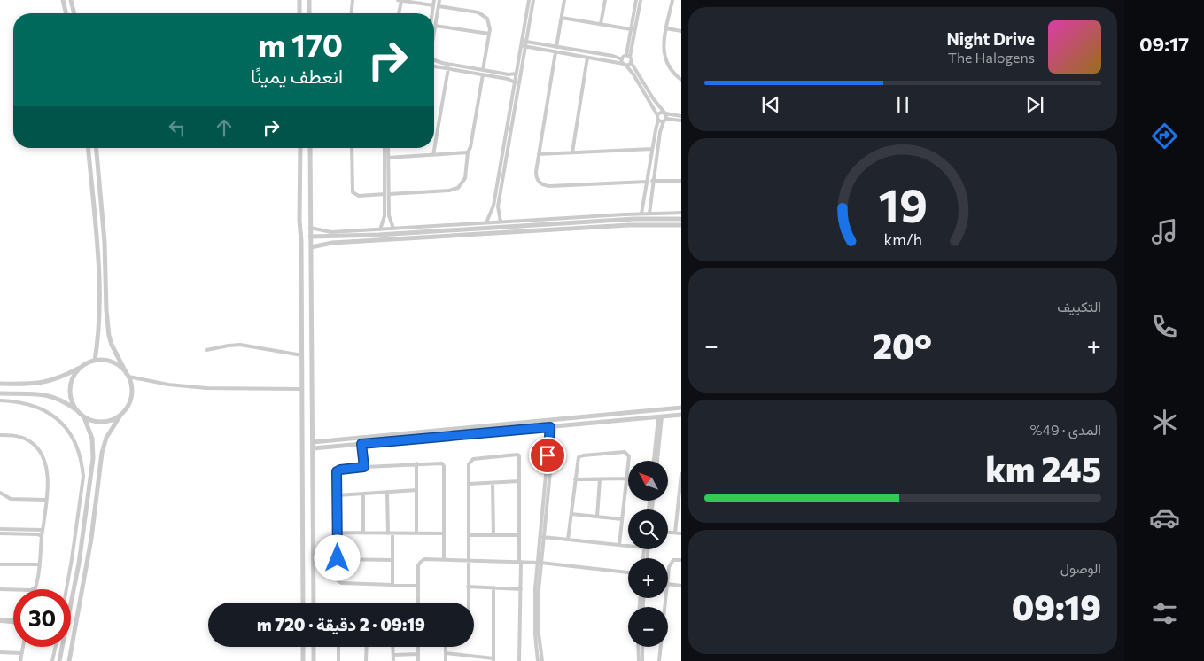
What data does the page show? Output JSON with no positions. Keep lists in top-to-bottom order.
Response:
{
  "north": "top left",
  "page": {
    "tabs": "09:17",
    "turn": ["170 m", "انعطف يمينًا"],
    "song": ["Night Drive", "The Halogens"],
    "tile": [
      "التكييف",
      ["المدى · 49%", "245 km"],
      ["الوصول", "09:19"]
    ],
    "heat": ["−", "20°", "+"],
    "map_buttons": ["+", "−"],
    "limit": "30",
    "trip": "09:19 · 2 دقيقة · 720 m",
    "gauge": ["19", "km/h"]
  }
}
